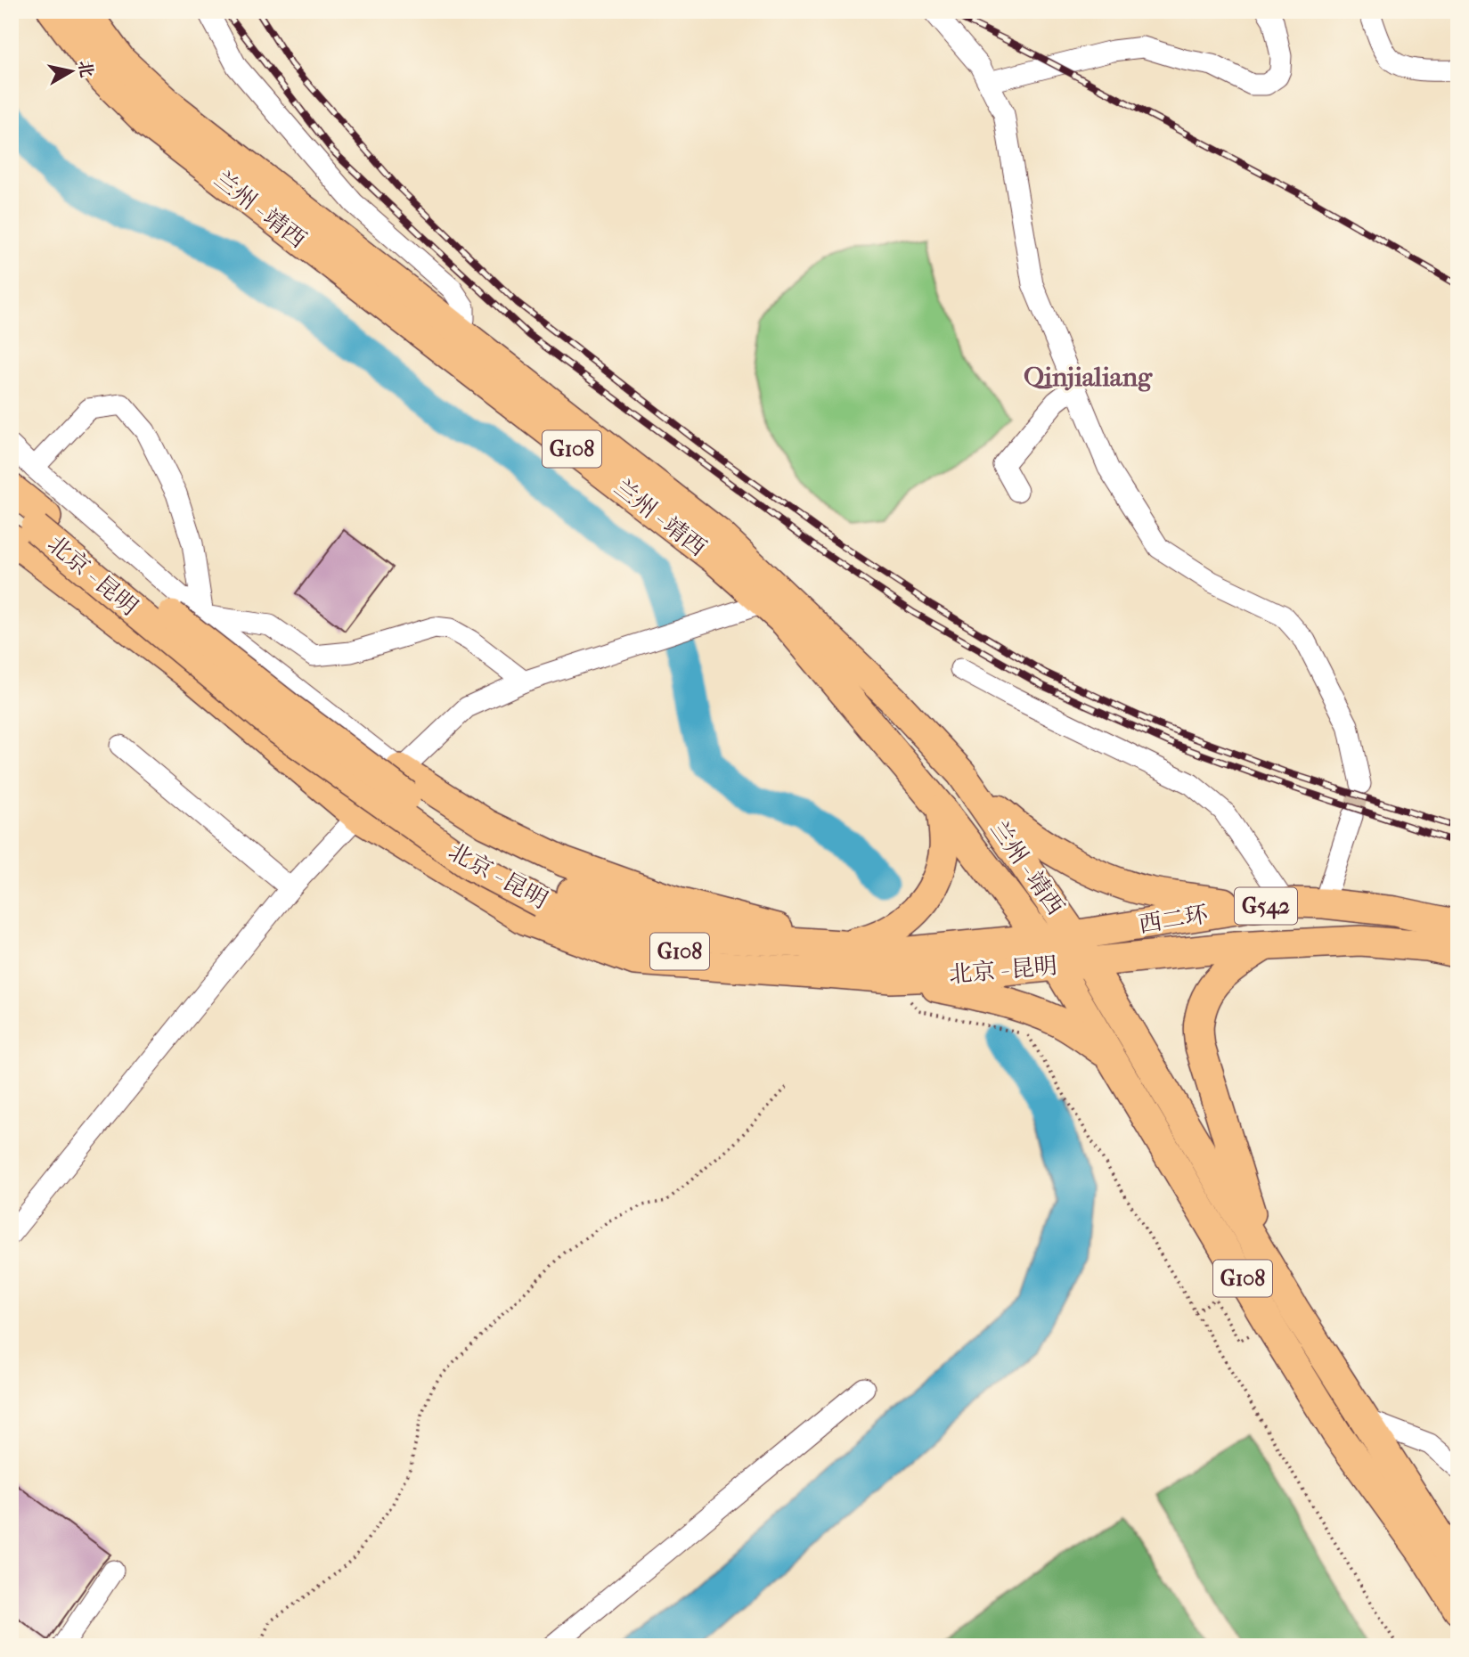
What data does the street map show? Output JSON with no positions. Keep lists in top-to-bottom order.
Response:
{
  "streets": {
    "highway": [
      "兰州 - 靖西",
      "G108",
      "北京 - 昆明",
      "G542",
      "西二环"
    ]
  },
  "crossings": [
    ["兰州 - 靖西", "G108"],
    ["兰州 - 靖西", "北京 - 昆明"],
    ["兰州 - 靖西", "西二环"],
    ["G108", "北京 - 昆明"],
    ["G108", "西二环"],
    ["北京 - 昆明", "西二环"]
  ],
  "districts": ["Qinjialiang"],
  "north": "right"
}
